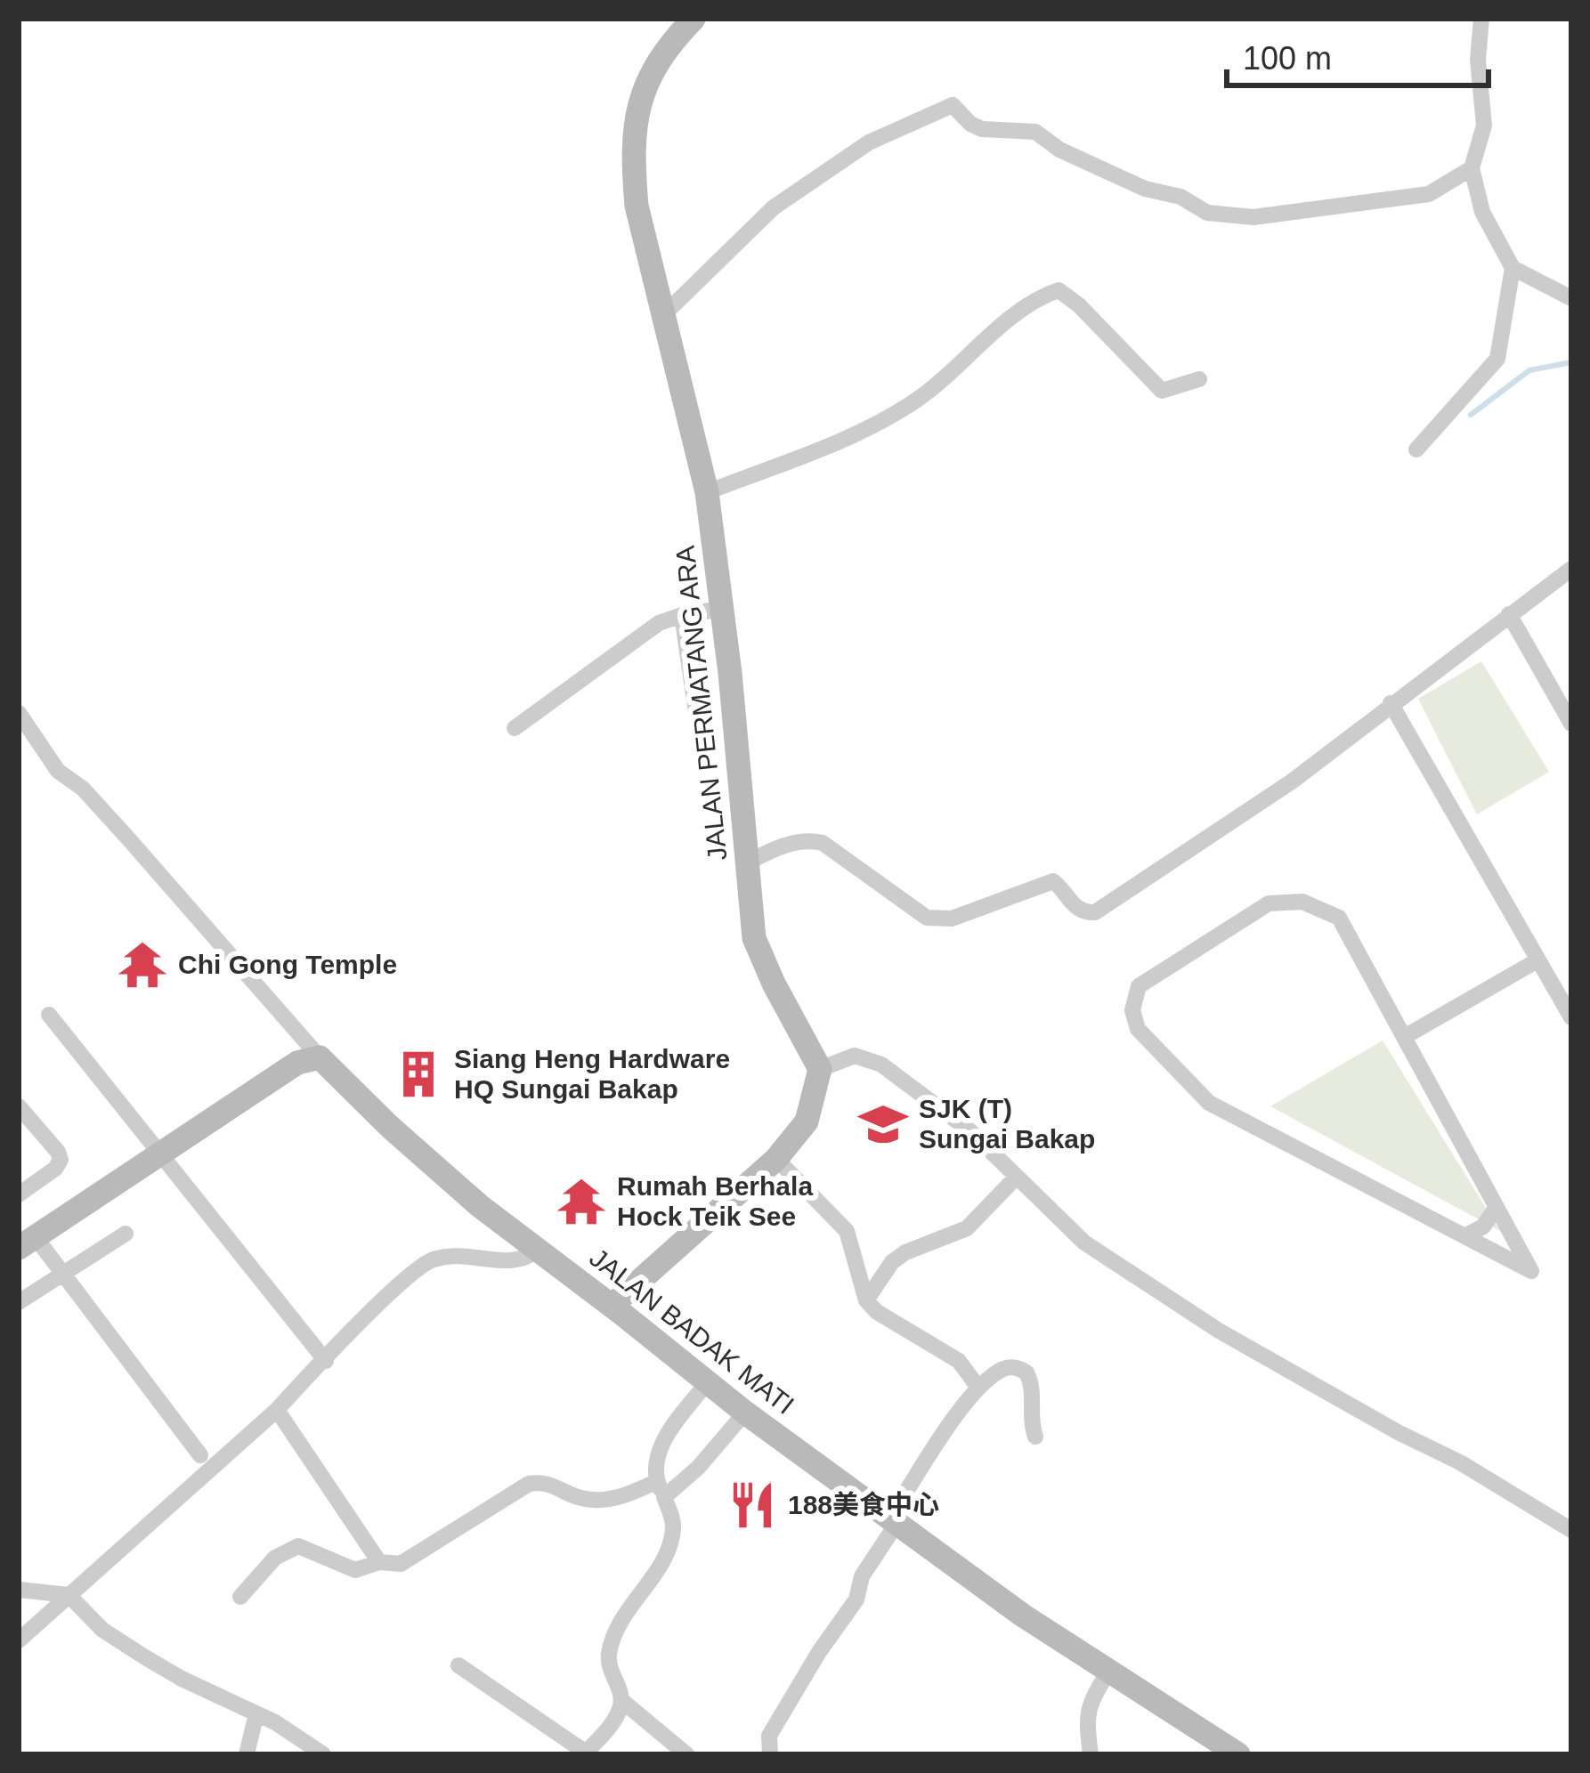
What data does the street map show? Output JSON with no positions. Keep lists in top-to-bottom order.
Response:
{
  "streets": {
    "main road": ["JALAN PERMATANG ARA", "JALAN BADAK MATI"]
  },
  "places": {
    "temple": ["Chi Gong Temple", "Rumah Berhala Hock Teik See"],
    "building": ["Siang Heng Hardware HQ Sungai Bakap"],
    "school or university": ["SJK (T) Sungai Bakap"],
    "restaurant": ["188美食中心"]
  },
  "scale_bar": "100 m"
}
